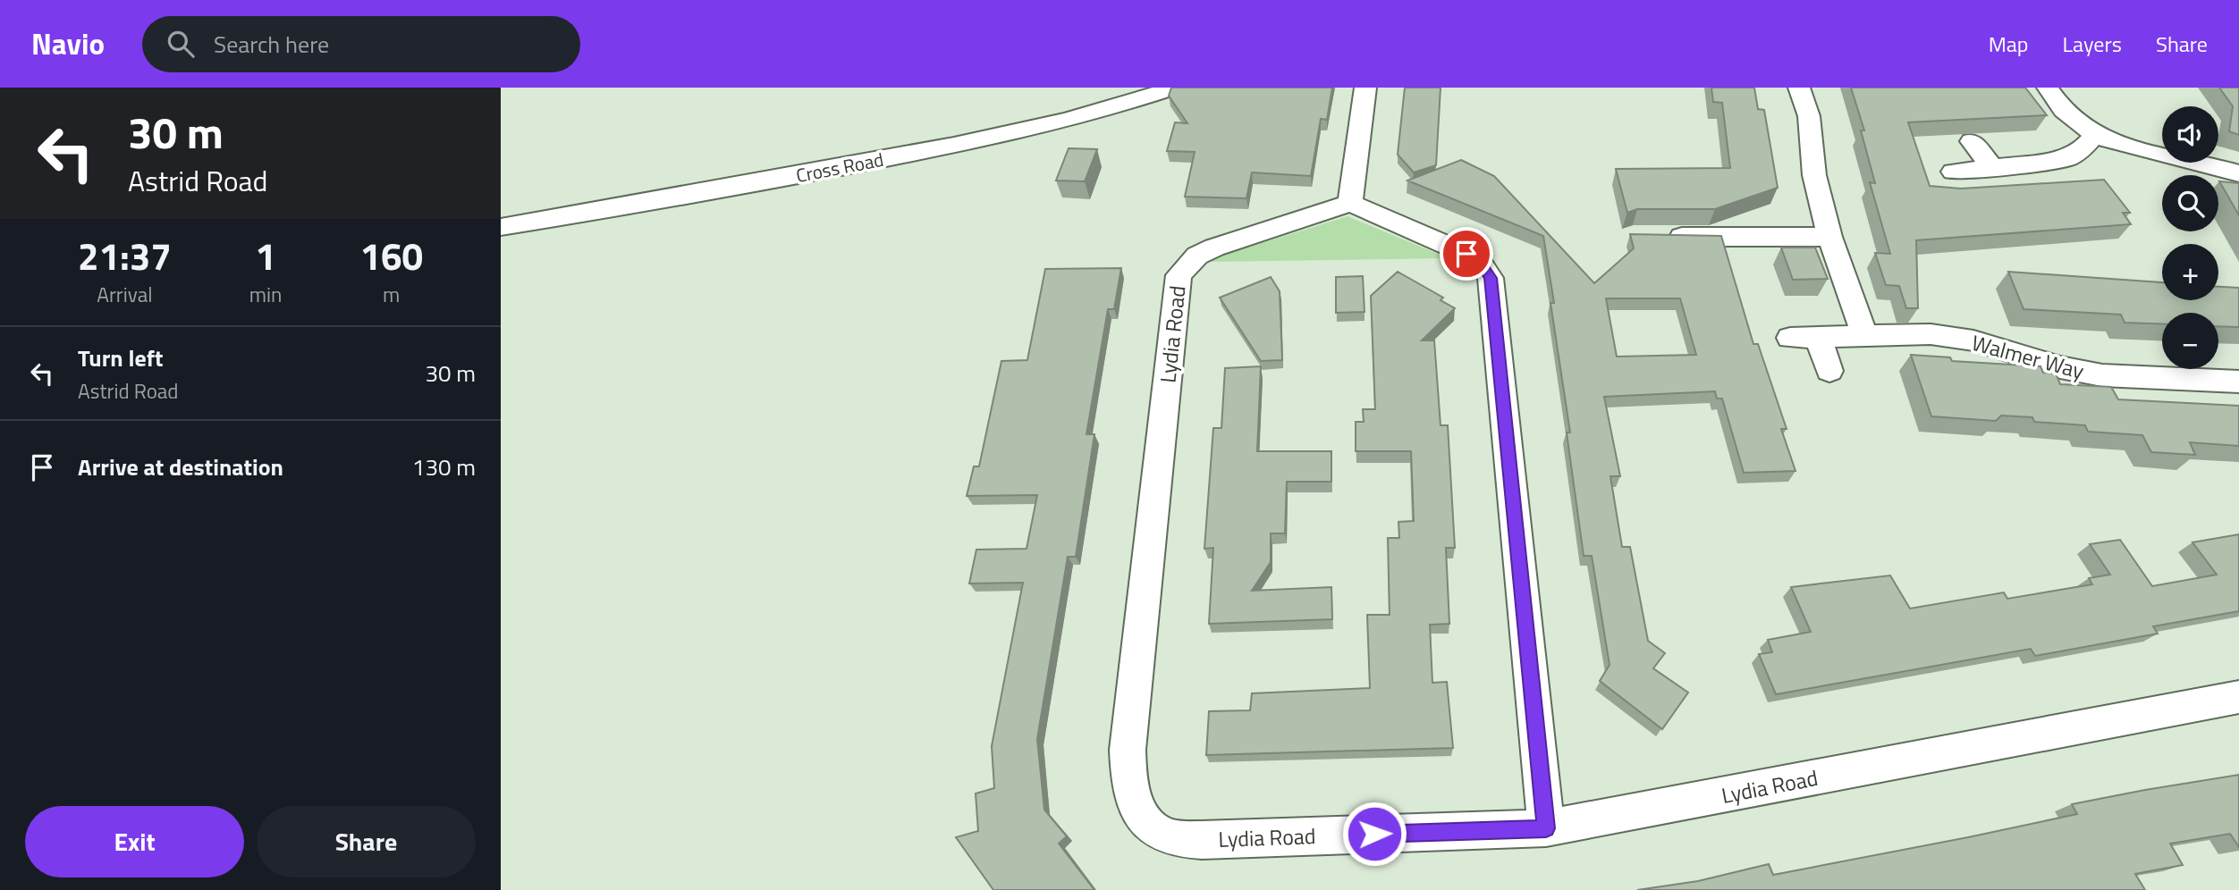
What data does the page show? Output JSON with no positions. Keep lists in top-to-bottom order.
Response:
{
  "streets": {
    "street": ["Cross Road", "Lydia Road", "Walmer Way"]
  },
  "page": {
    "header": "Navio",
    "search": "Search here",
    "nav": ["Map", "Layers", "Share"],
    "turn": ["30 m", "Astrid Road"],
    "map_buttons": ["+", "−"],
    "eta": [
      "21:37",
      "Arrival",
      "1",
      "min",
      "160",
      "m"
    ],
    "list": [
      {
        "name": "Turn left",
        "note": "Astrid Road",
        "value": "30 m"
      },
      {
        "name": "Arrive at destination",
        "value": "130 m"
      }
    ],
    "buttons": ["Exit", "Share"]
  }
}
